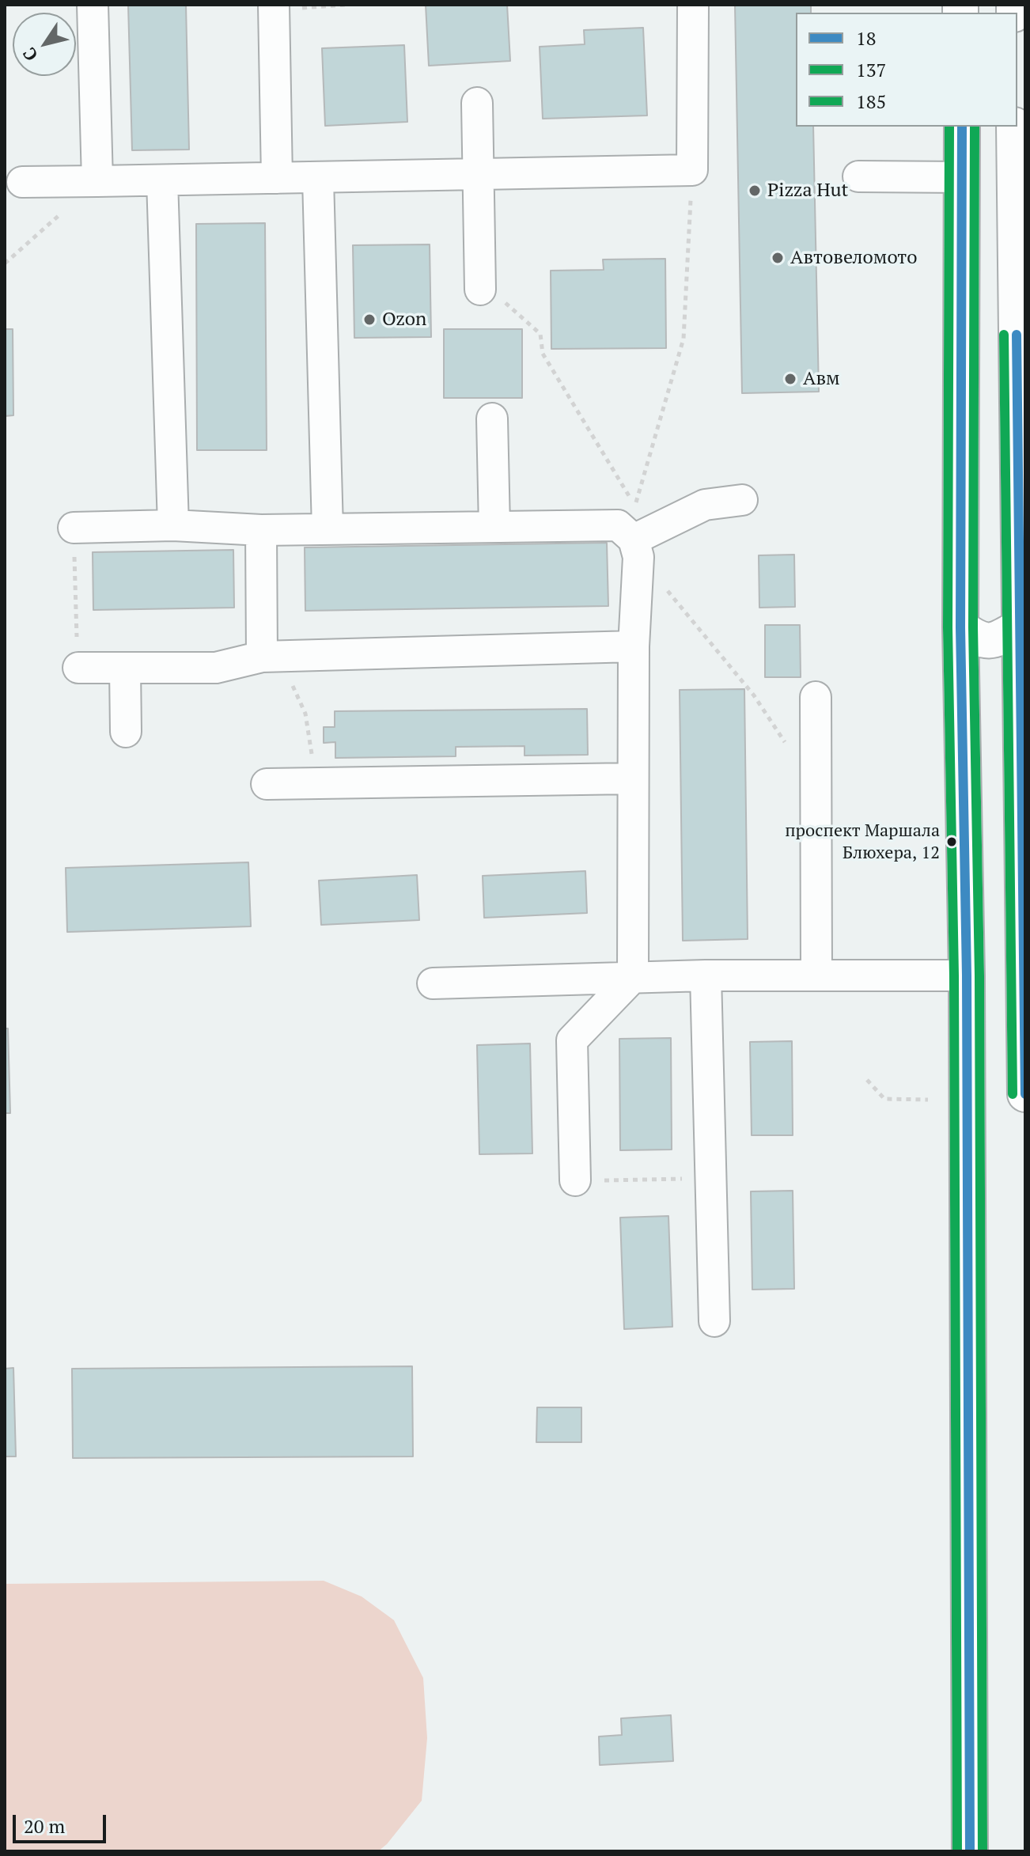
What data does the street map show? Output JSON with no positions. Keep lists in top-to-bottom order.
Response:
{
  "places": [
    "Pizza Hut",
    "Автовеломото",
    "Ozon",
    "Авм",
    "проспект Маршала Блюхера, 12"
  ],
  "lines": ["transit line 18", "transit line 137", "transit line 185"],
  "legend": ["18", "137", "185"],
  "scale_bar": "20 m",
  "north": "bottom left"
}
